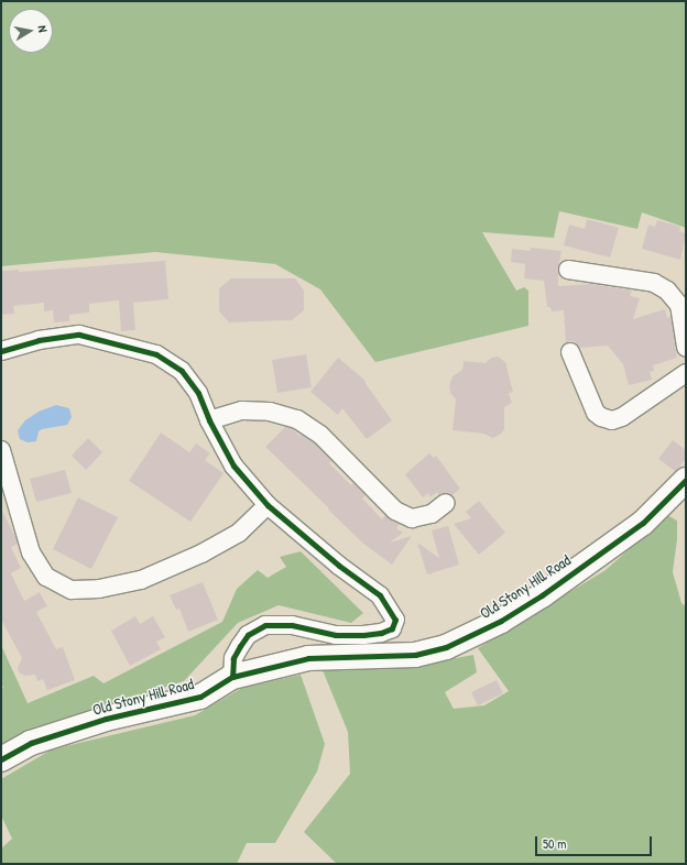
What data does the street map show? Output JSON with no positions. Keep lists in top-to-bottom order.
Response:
{
  "streets": {
    "street": ["Old Stony Hill Road"]
  },
  "scale_bar": "50 m",
  "north": "right"
}
